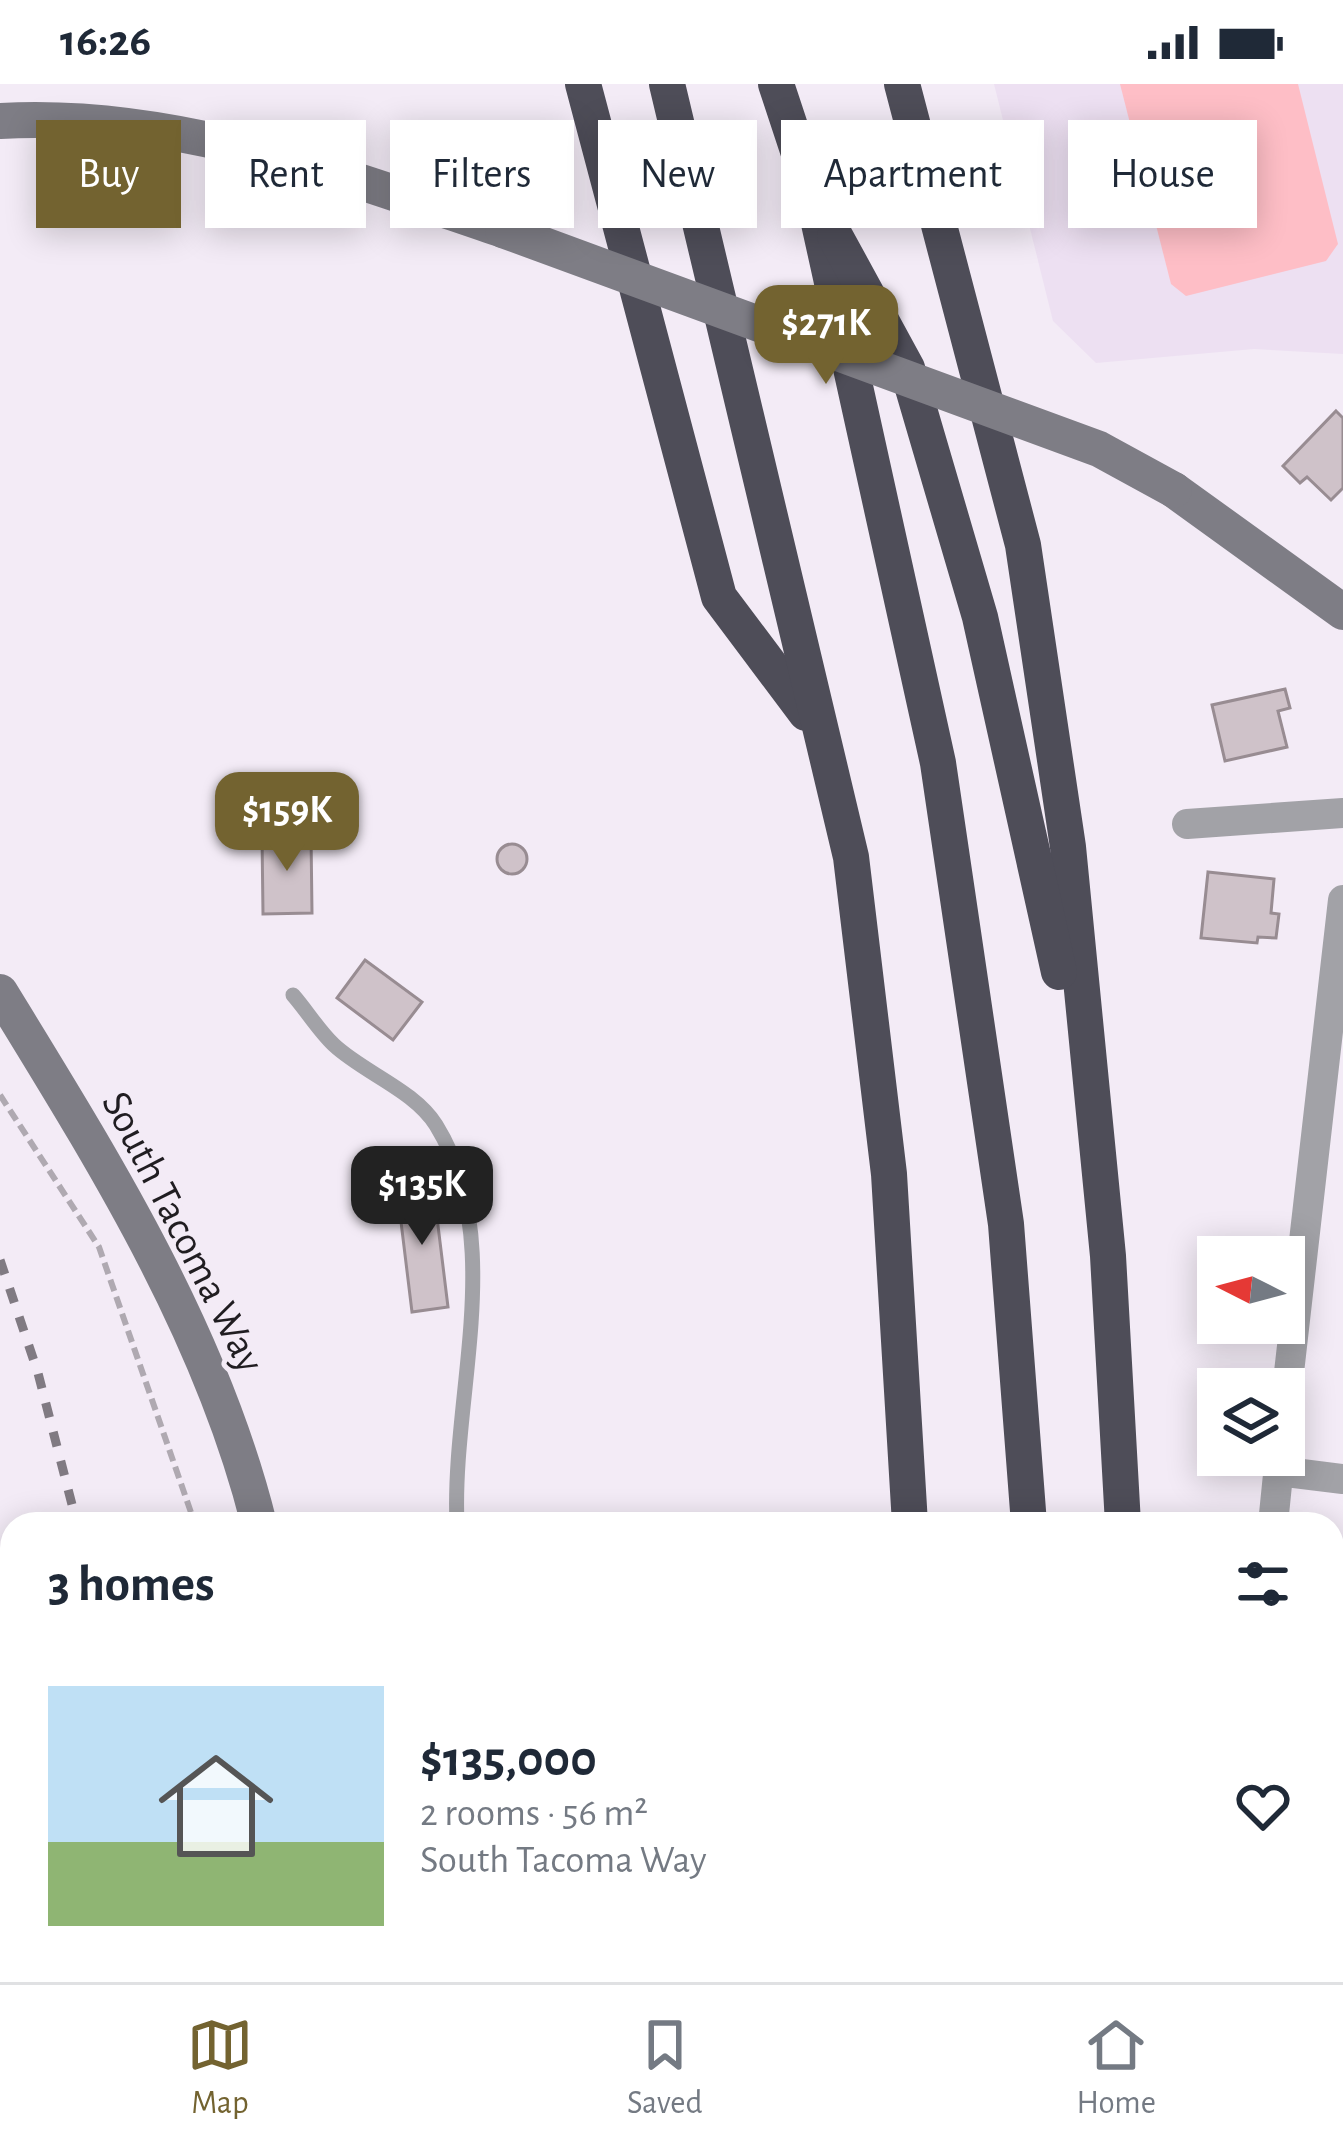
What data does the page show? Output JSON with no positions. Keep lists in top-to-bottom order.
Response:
{
  "streets": {
    "main road": ["South Tacoma Way"]
  },
  "north": "left",
  "page": {
    "status": "16:26",
    "chip": [
      "Buy",
      "Rent",
      "Filters",
      "New",
      "Apartment",
      "House"
    ],
    "price": ["$271K", "$159K", "$135K"],
    "heading": "3 homes",
    "list": [
      {
        "name": "$135,000",
        "note": "2 rooms · 56 m² · South Tacoma Way"
      }
    ],
    "tabs": ["Map", "Saved", "Home"]
  }
}
